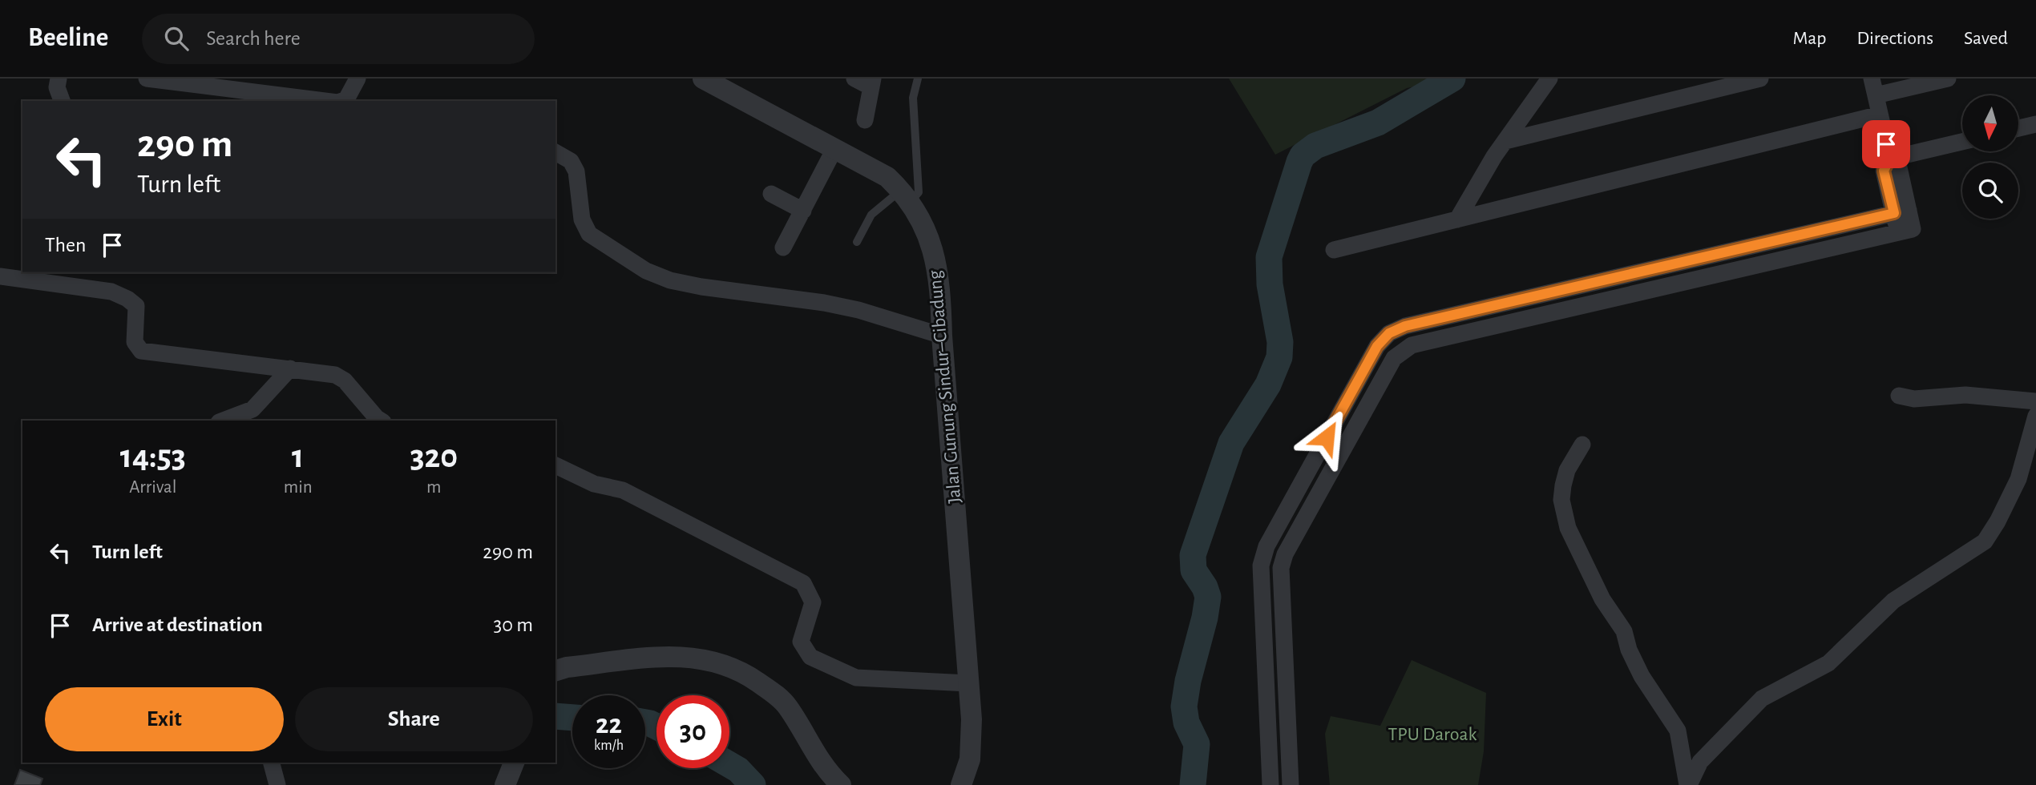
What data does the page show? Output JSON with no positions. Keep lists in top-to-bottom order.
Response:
{
  "streets": {
    "street": ["Jalan Gunung Sindur–Cibadung"]
  },
  "parks": ["TPU Daroak"],
  "north": "bottom",
  "page": {
    "header": "Beeline",
    "search": "Search here",
    "nav": ["Map", "Directions", "Saved"],
    "turn": ["290 m", "Turn left"],
    "then": "Then",
    "eta": [
      "14:53",
      "Arrival",
      "1",
      "min",
      "320",
      "m"
    ],
    "list": [
      {
        "name": "Turn left",
        "value": "290 m"
      },
      {
        "name": "Arrive at destination",
        "value": "30 m"
      }
    ],
    "buttons": ["Exit", "Share"],
    "speed": "22 km/h",
    "limit": "30"
  }
}
